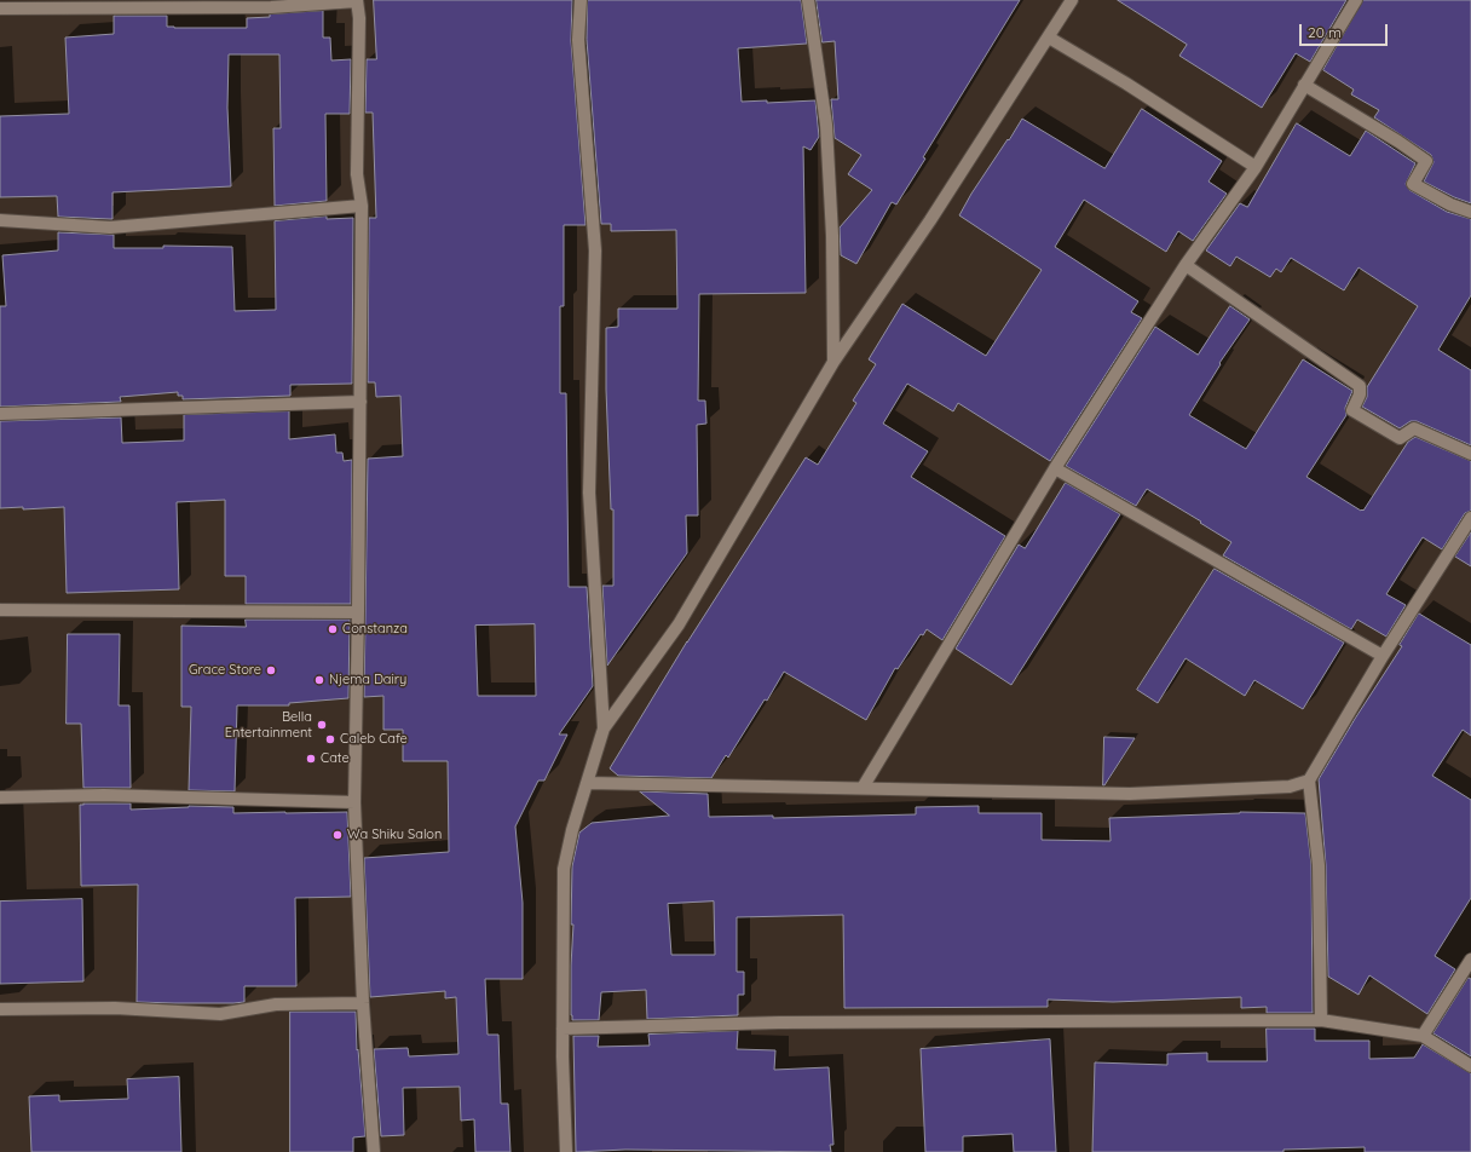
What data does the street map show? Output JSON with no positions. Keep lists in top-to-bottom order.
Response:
{
  "places": [
    "Constanza",
    "Grace Store",
    "Njema Dairy",
    "Bella Entertainment",
    "Caleb Cafe",
    "Cate",
    "Wa Shiku Salon"
  ],
  "scale_bar": "20 m"
}
